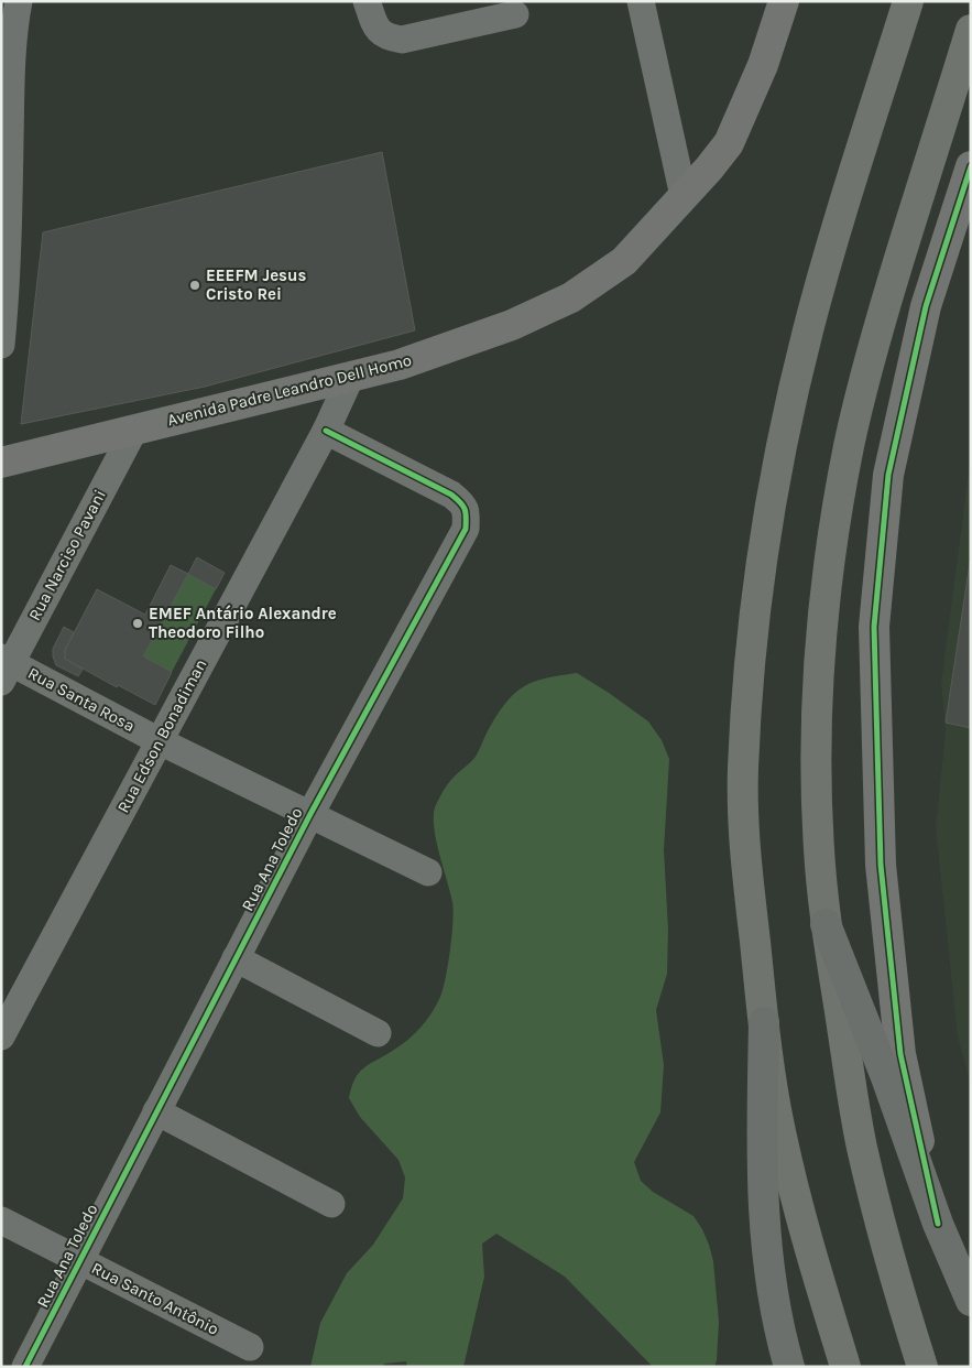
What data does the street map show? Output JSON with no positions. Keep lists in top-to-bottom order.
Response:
{
  "streets": {
    "street": [
      "Avenida Padre Leandro Dell Homo",
      "Rua Narciso Pavani",
      "Rua Santa Rosa",
      "Rua Edson Bonadiman",
      "Rua Ana Toledo",
      "Rua Santo Antônio"
    ]
  },
  "crossings": [
    ["Avenida Padre Leandro Dell Homo", "Rua Narciso Pavani"],
    ["Avenida Padre Leandro Dell Homo", "Rua Edson Bonadiman"],
    ["Rua Narciso Pavani", "Rua Santa Rosa"],
    ["Rua Santa Rosa", "Rua Edson Bonadiman"],
    ["Rua Santa Rosa", "Rua Ana Toledo"],
    ["Rua Edson Bonadiman", "Rua Ana Toledo"],
    ["Rua Ana Toledo", "Rua Santo Antônio"]
  ],
  "places": ["EEEFM Jesus Cristo Rei", "EMEF Antário Alexandre Theodoro Filho"]
}
